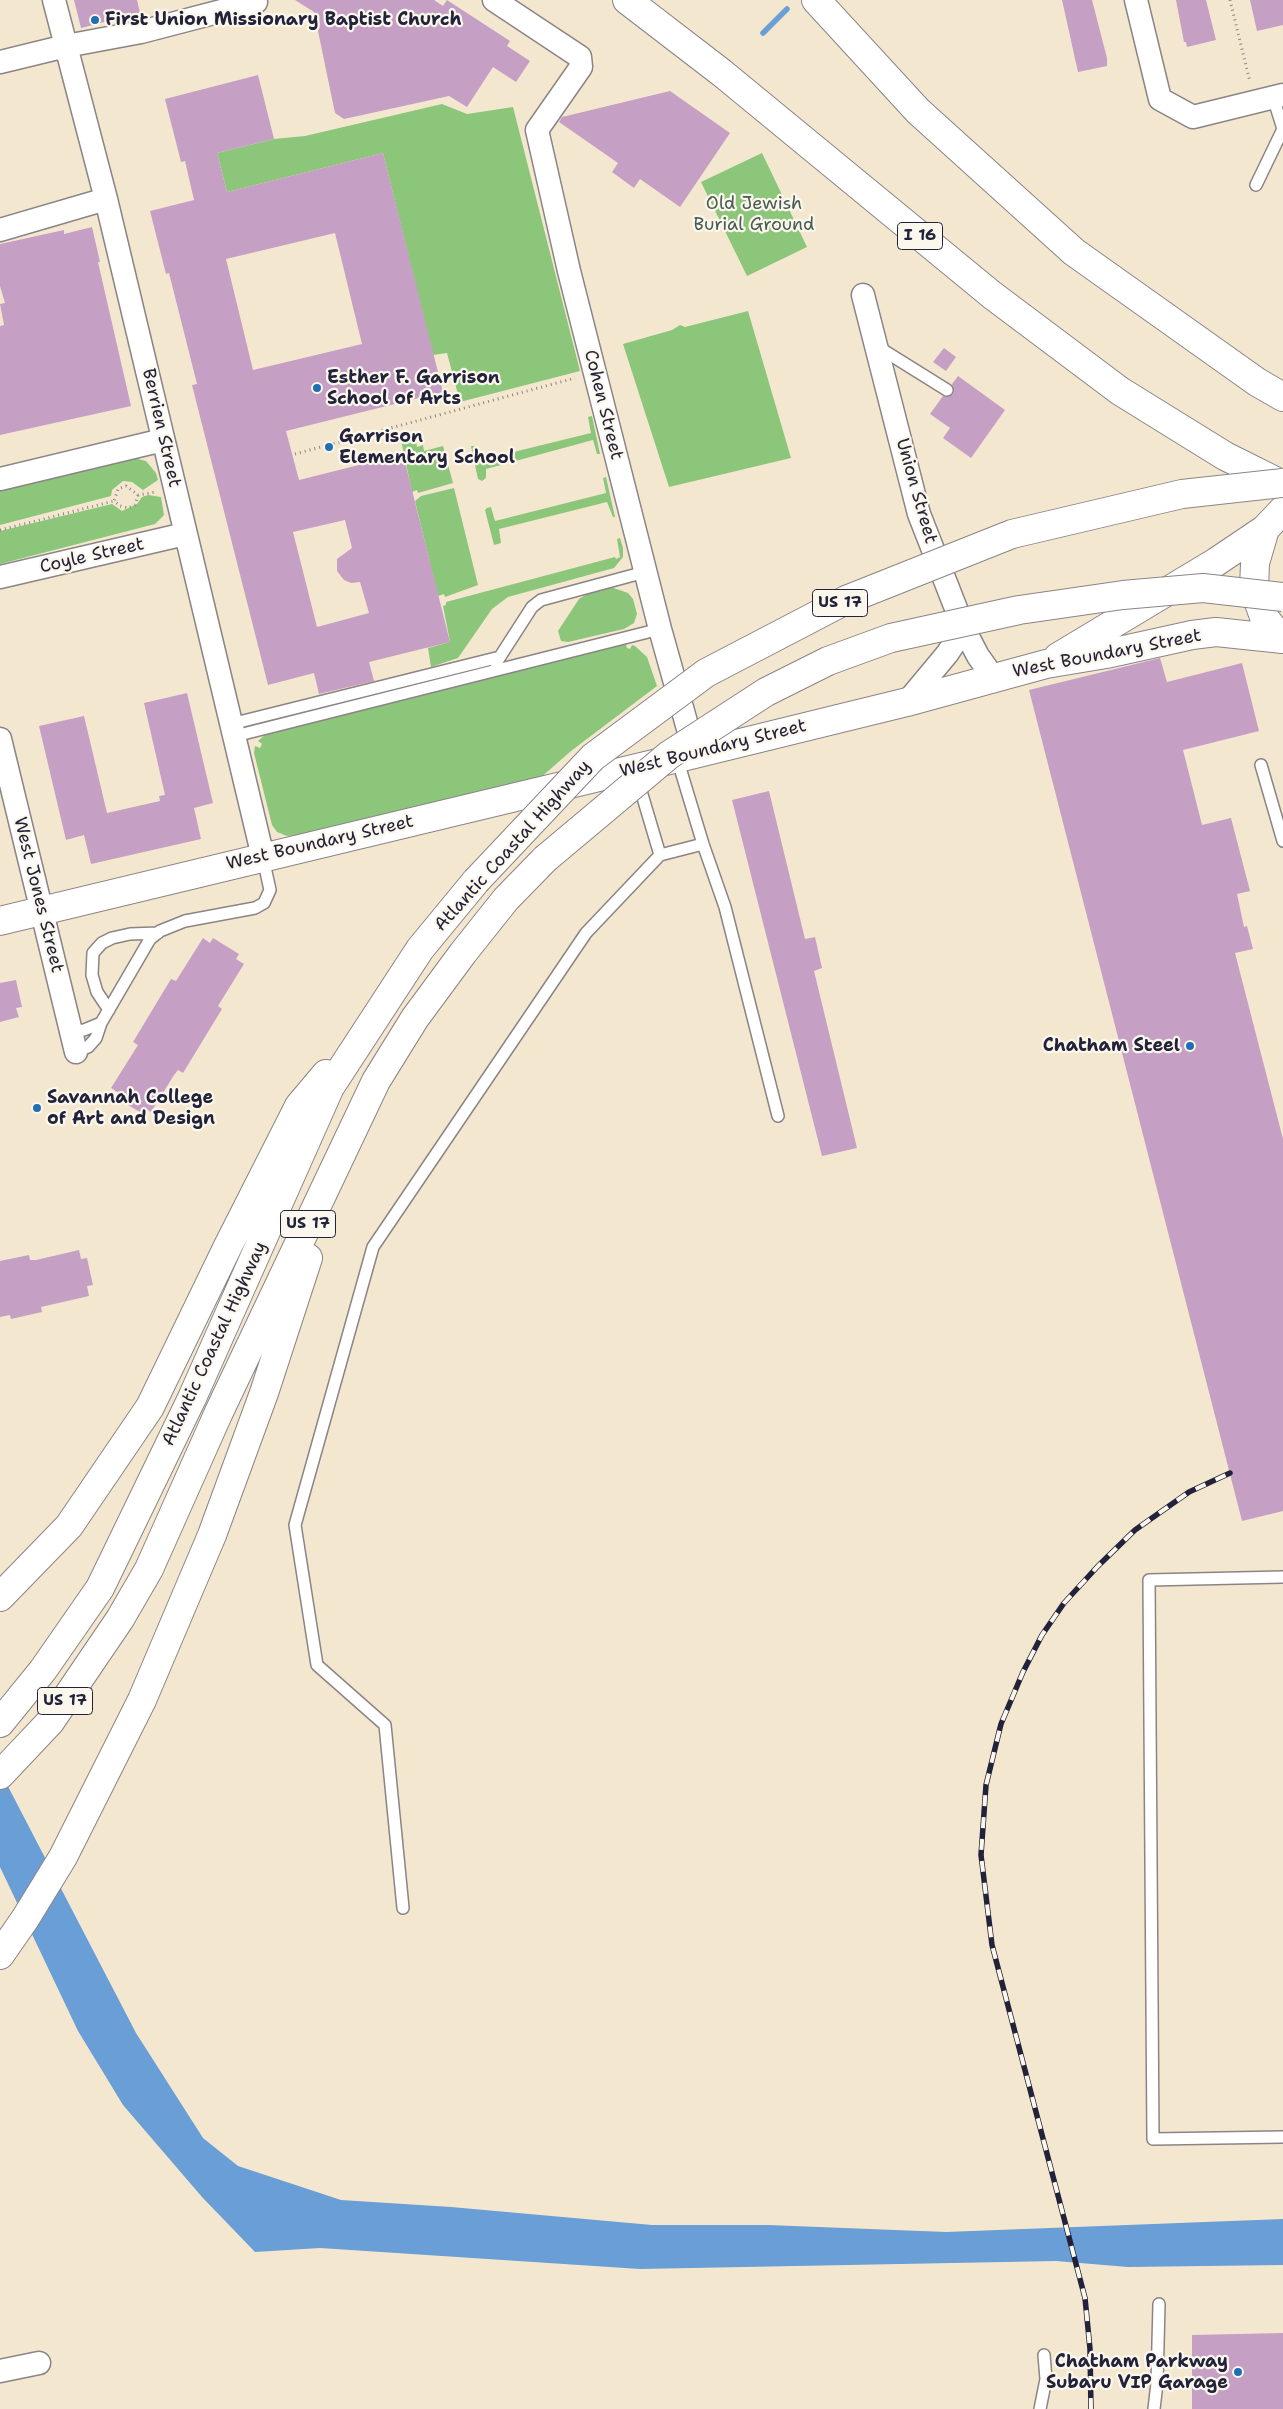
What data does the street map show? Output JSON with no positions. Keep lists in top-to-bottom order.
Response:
{
  "streets": {
    "main road": [
      "I 16",
      "US 17",
      "West Boundary Street",
      "Atlantic Coastal Highway"
    ],
    "street": [
      "Cohen Street",
      "Berrien Street",
      "Union Street",
      "Coyle Street",
      "West Jones Street"
    ]
  },
  "crossings": [
    ["I 16", "Atlantic Coastal Highway"],
    ["Cohen Street", "West Boundary Street"],
    ["Berrien Street", "Coyle Street"],
    ["Berrien Street", "West Boundary Street"],
    ["Union Street", "West Boundary Street"],
    ["West Boundary Street", "West Jones Street"]
  ],
  "parks": ["Old Jewish Burial Ground"],
  "places": [
    "First Union Missionary Baptist Church",
    "Esther F. Garrison School of Arts",
    "Garrison Elementary School",
    "Chatham Steel",
    "Savannah College of Art and Design",
    "Chatham Parkway Subaru VIP Garage"
  ]
}
